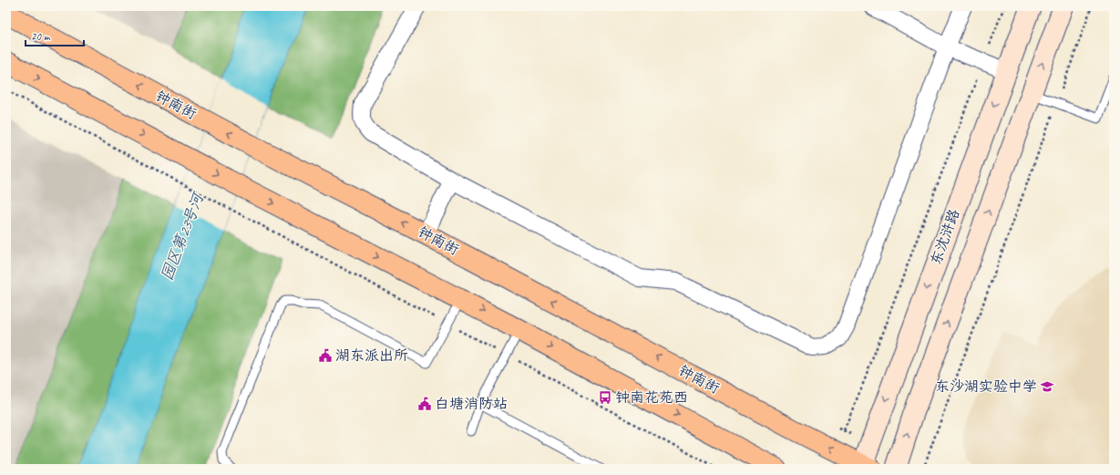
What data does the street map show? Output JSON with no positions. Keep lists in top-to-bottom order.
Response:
{
  "streets": {
    "main road": ["钟南街", "东沈浒路"]
  },
  "crossings": [
    ["钟南街", "东沈浒路"]
  ],
  "water": ["园区第23号河"],
  "places": {
    "public building": ["湖东派出所", "白塘消防站"],
    "school or university": ["东沙湖实验中学"],
    "bus stop": ["钟南花苑西"]
  },
  "scale_bar": "20 m"
}
